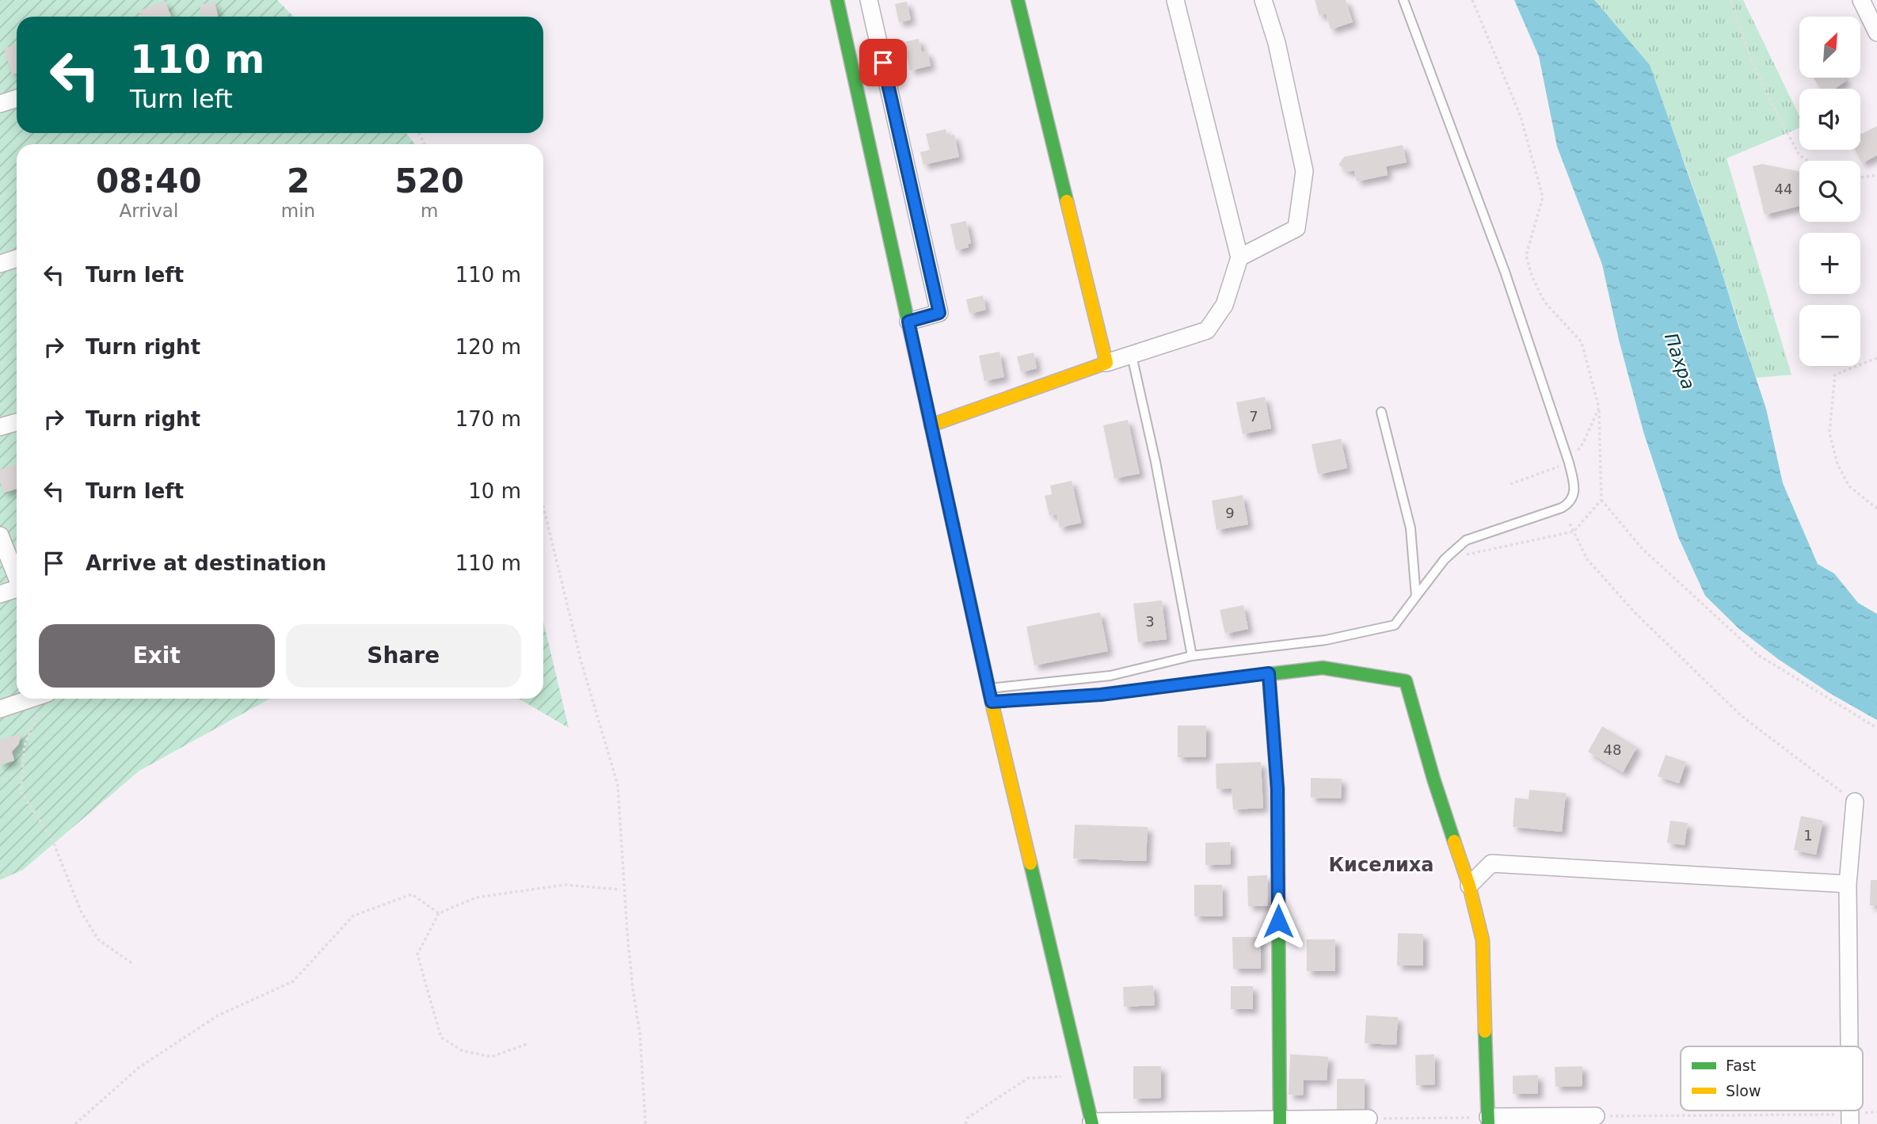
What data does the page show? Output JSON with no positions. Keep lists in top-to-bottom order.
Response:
{
  "districts": ["Киселиха"],
  "water": ["Пахра"],
  "house_numbers": [
    "44",
    "7",
    "9",
    "3",
    "48",
    "1"
  ],
  "legend": ["Fast", "Slow"],
  "north": "top right",
  "page": {
    "map_buttons": ["+", "−"],
    "turn": ["110 m", "Turn left"],
    "eta": [
      "08:40",
      "Arrival",
      "2",
      "min",
      "520",
      "m"
    ],
    "list": [
      {
        "name": "Turn left",
        "value": "110 m"
      },
      {
        "name": "Turn right",
        "value": "120 m"
      },
      {
        "name": "Turn right",
        "value": "170 m"
      },
      {
        "name": "Turn left",
        "value": "10 m"
      },
      {
        "name": "Arrive at destination",
        "value": "110 m"
      }
    ],
    "buttons": ["Exit", "Share"]
  }
}
